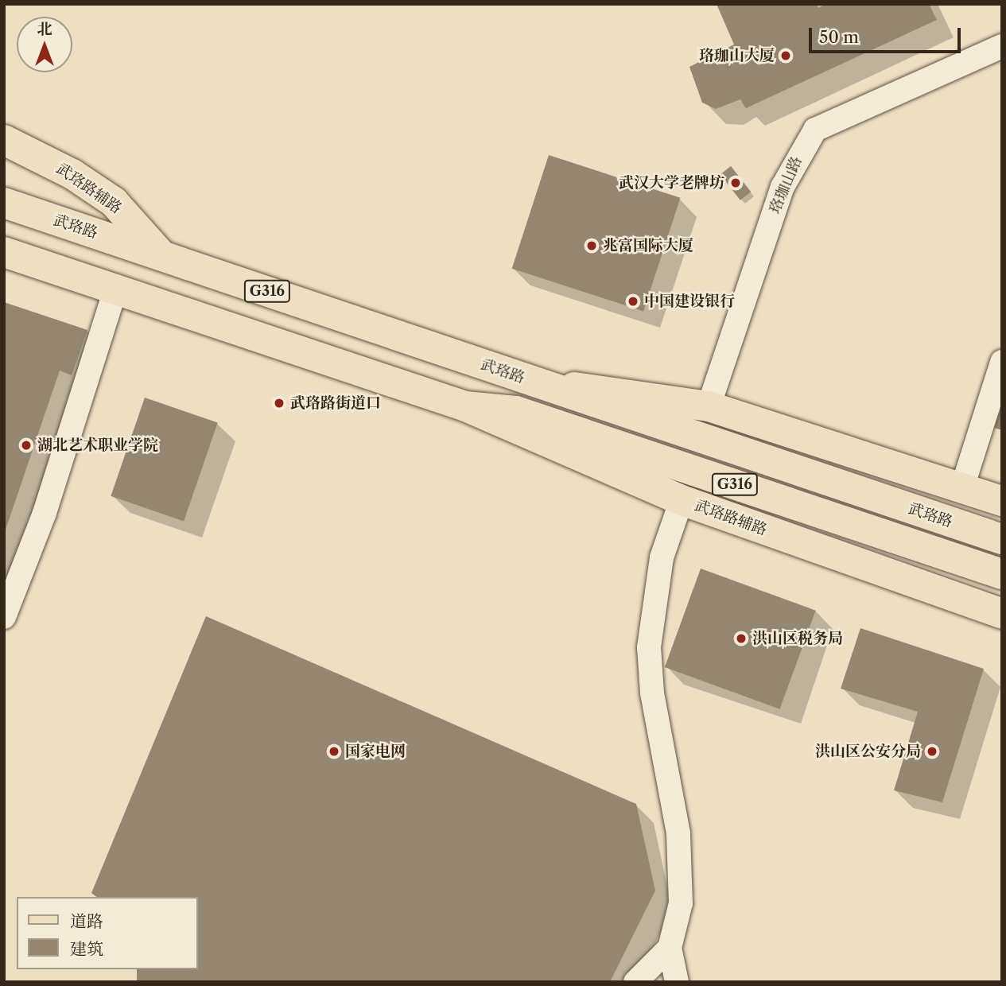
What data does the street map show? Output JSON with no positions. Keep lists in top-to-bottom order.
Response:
{
  "streets": {
    "main road": ["武珞路辅路", "武珞路", "G316"],
    "street": ["珞珈山路"]
  },
  "crossings": [
    ["武珞路辅路", "武珞路"],
    ["武珞路辅路", "G316"]
  ],
  "places": [
    "珞珈山大厦",
    "武汉大学老牌坊",
    "兆富国际大厦",
    "中国建设银行",
    "武珞路街道口",
    "湖北艺术职业学院",
    "洪山区税务局",
    "国家电网",
    "洪山区公安分局"
  ],
  "legend": ["道路", "建筑"],
  "scale_bar": "50 m",
  "north": "top"
}
